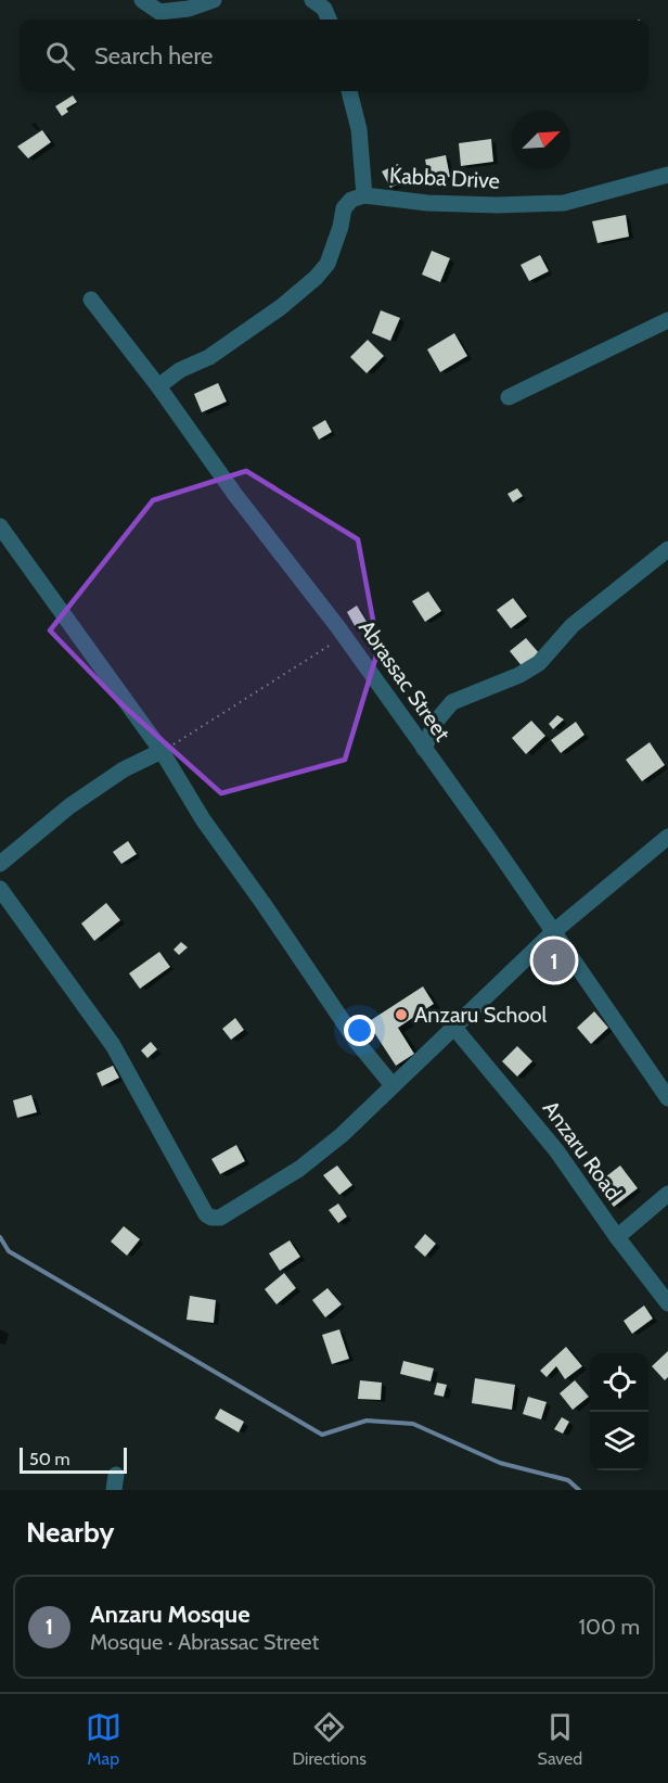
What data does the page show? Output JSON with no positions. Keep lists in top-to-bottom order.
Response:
{
  "streets": {
    "street": ["Kabba Drive", "Abrassac Street", "Anzaru Road"]
  },
  "places": ["Anzaru School"],
  "scale_bar": "50 m",
  "north": "top right",
  "page": {
    "search": "Search here",
    "pins": "1",
    "scale": "50 m",
    "heading": "Nearby",
    "list": [
      {
        "mark": "1",
        "name": "Anzaru Mosque",
        "note": "Mosque · Abrassac Street",
        "value": "100 m"
      }
    ],
    "nav": ["Map", "Directions", "Saved"]
  }
}
